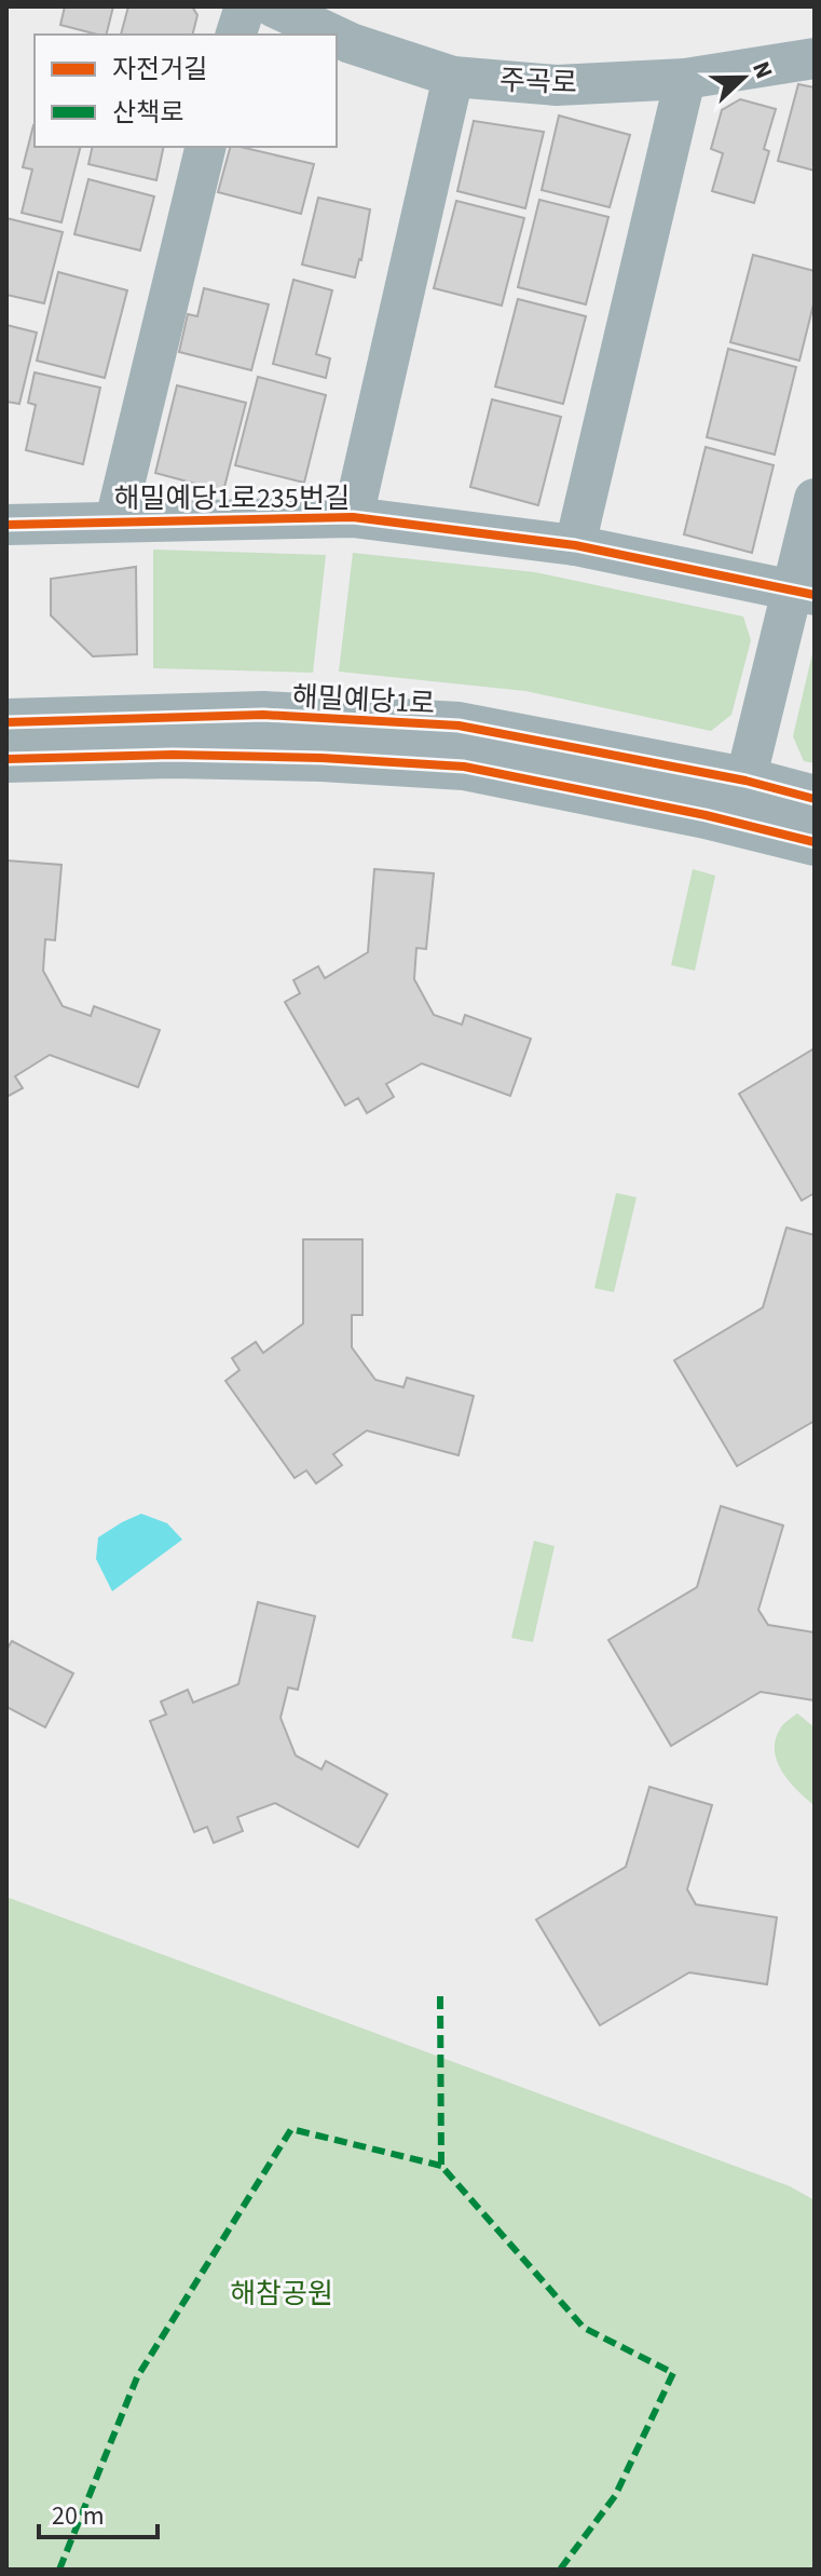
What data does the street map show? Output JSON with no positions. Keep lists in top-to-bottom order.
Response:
{
  "streets": {
    "street": ["주곡로", "해밀예당1로235번길", "해밀예당1로"]
  },
  "crossings": [
    ["주곡로", "해밀예당1로235번길"]
  ],
  "parks": ["해참공원"],
  "legend": ["자전거길", "산책로"],
  "scale_bar": "20 m",
  "north": "right"
}
